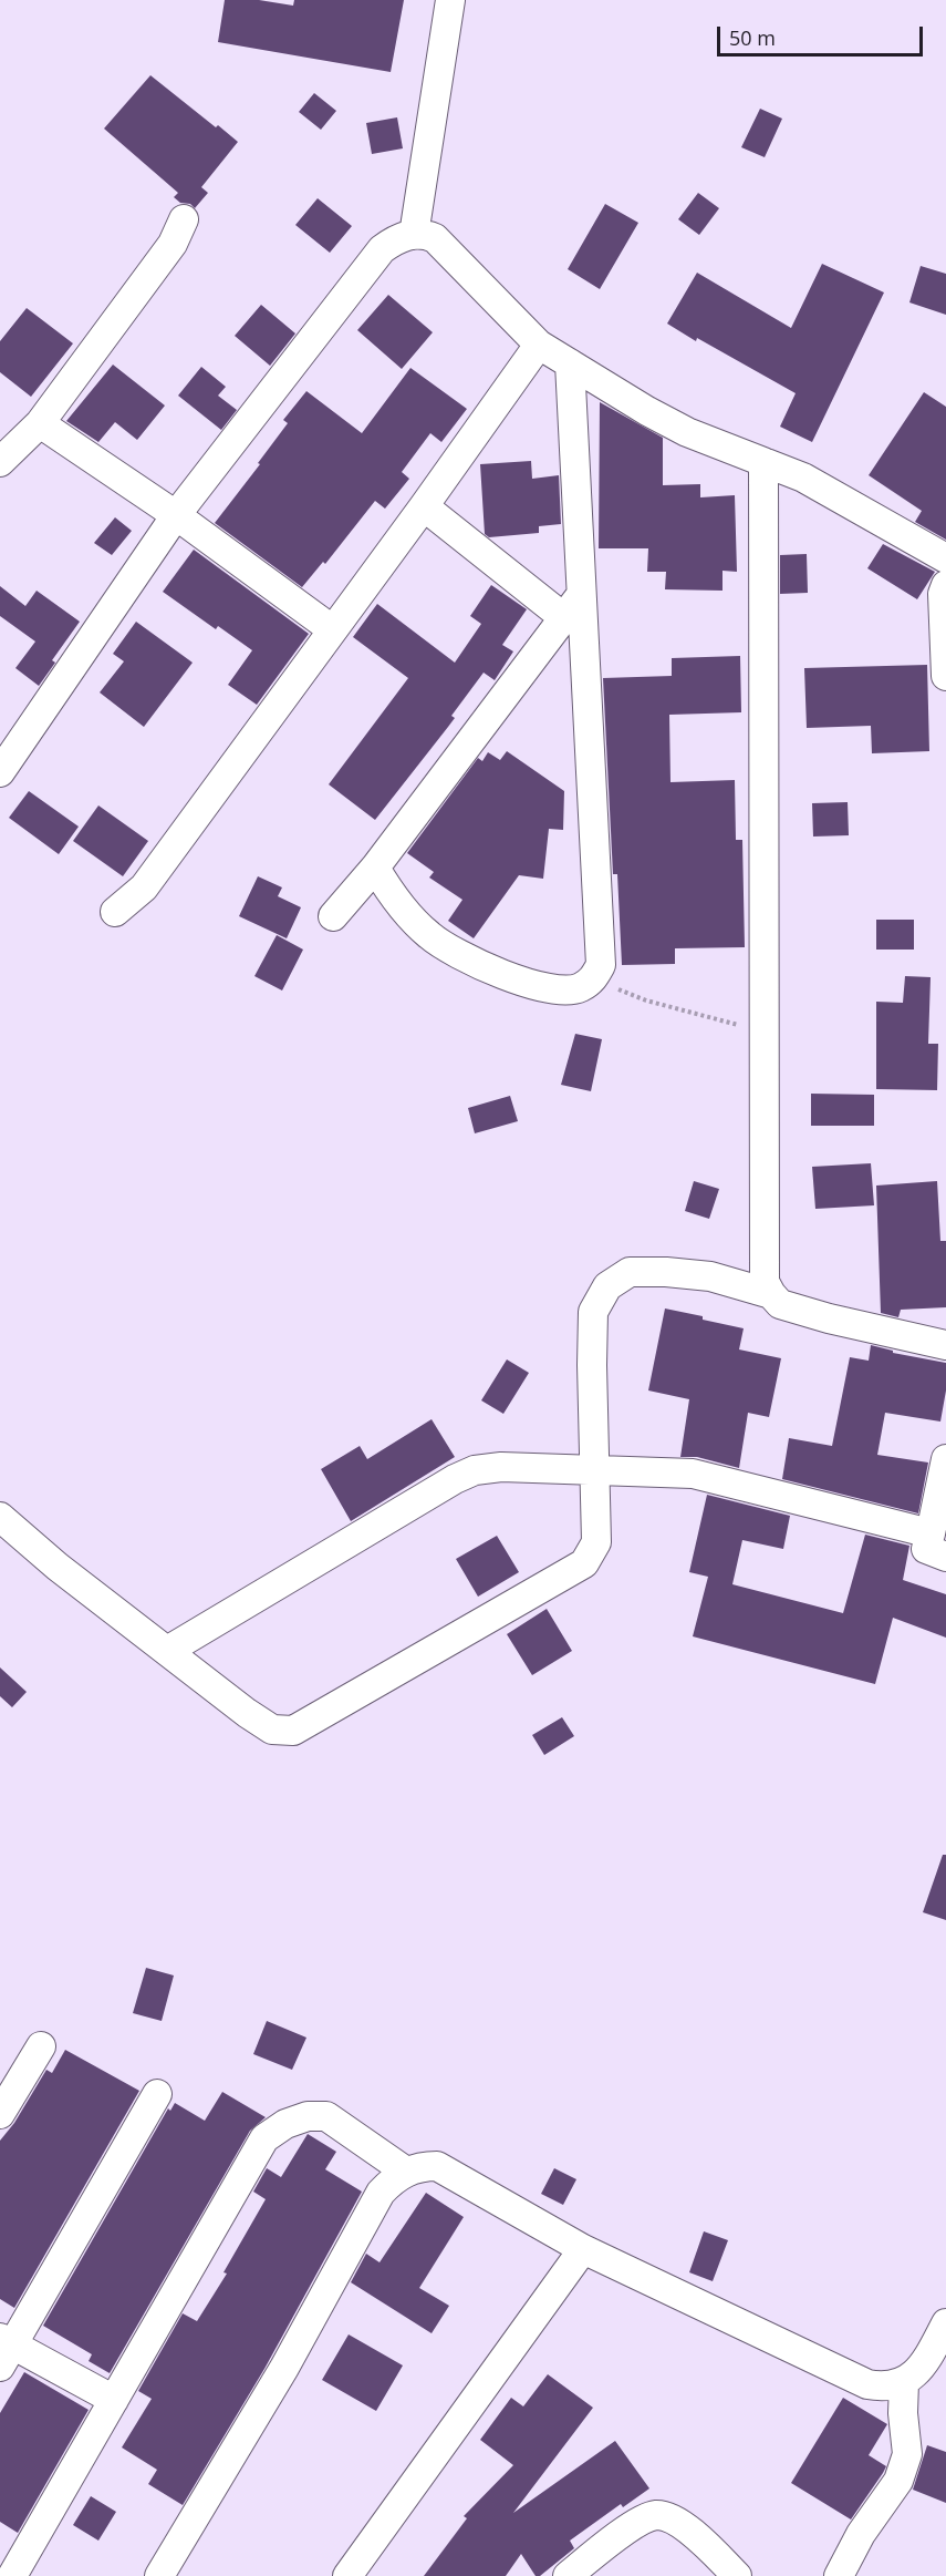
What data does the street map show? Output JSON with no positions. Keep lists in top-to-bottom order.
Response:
{
  "scale_bar": "50 m"
}
